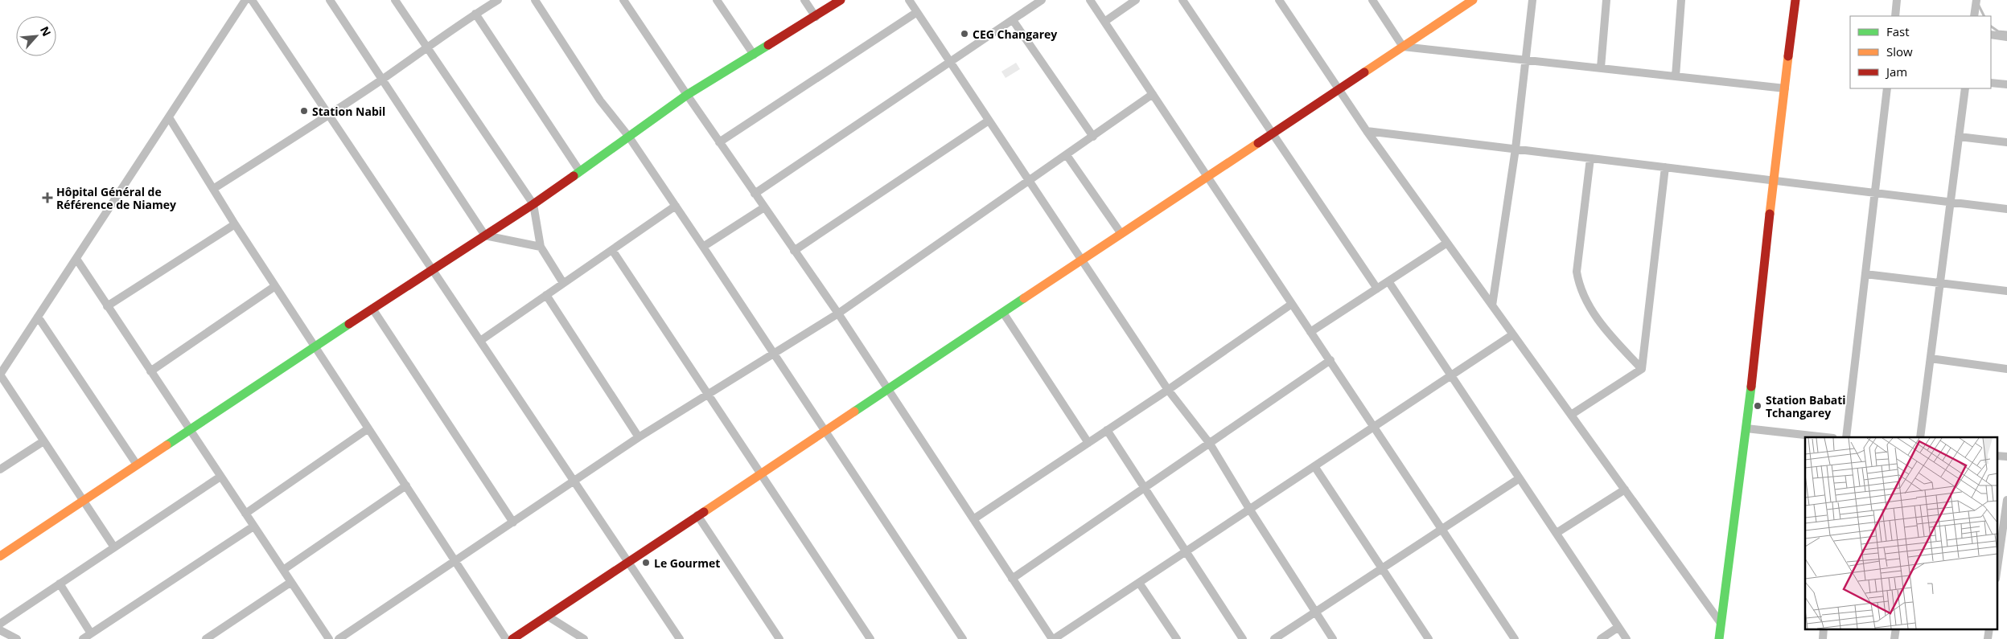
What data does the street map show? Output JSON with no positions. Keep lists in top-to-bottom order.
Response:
{
  "places": {
    "other": [
      "CEG Changarey",
      "Station Nabil",
      "Station Babati Tchangarey",
      "Le Gourmet"
    ],
    "health": ["Hôpital Général de Référence de Niamey"]
  },
  "legend": ["Fast", "Slow", "Jam"],
  "north": "top right"
}
